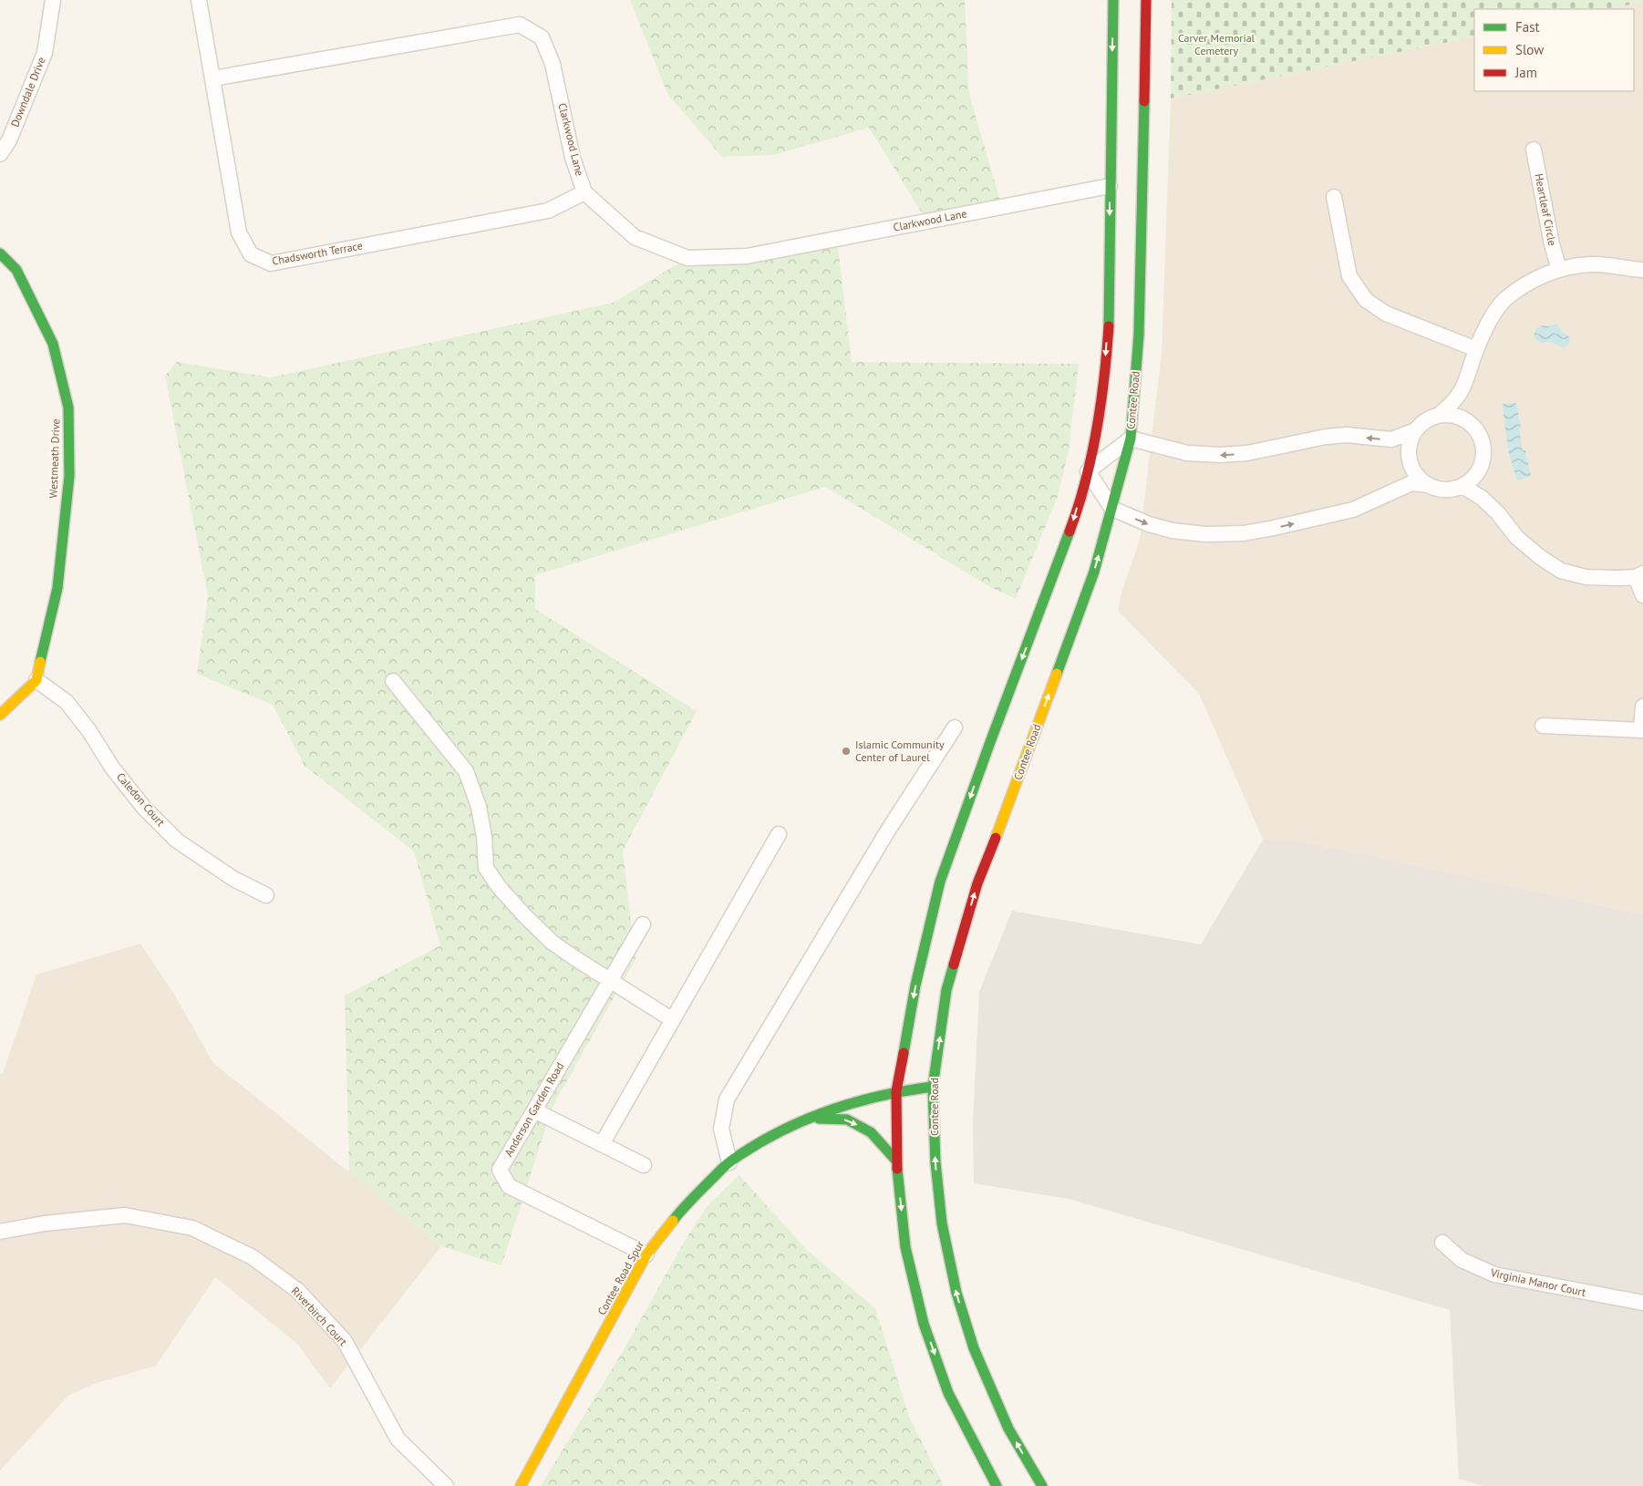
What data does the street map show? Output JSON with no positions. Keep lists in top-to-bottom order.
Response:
{
  "streets": {
    "street": [
      "Downdale Drive",
      "Clarkwood Lane",
      "Heartleaf Circle",
      "Chadsworth Terrace",
      "Contee Road",
      "Westmeath Drive",
      "Caledon Court",
      "Anderson Garden Road",
      "Contee Road Spur",
      "Virginia Manor Court",
      "Riverbirch Court"
    ]
  },
  "crossings": [
    ["Clarkwood Lane", "Chadsworth Terrace"],
    ["Contee Road", "Contee Road Spur"],
    ["Westmeath Drive", "Caledon Court"],
    ["Anderson Garden Road", "Contee Road Spur"]
  ],
  "parks": ["Carver Memorial Cemetery"],
  "places": ["Islamic Community Center of Laurel"],
  "legend": ["Fast", "Slow", "Jam"]
}
